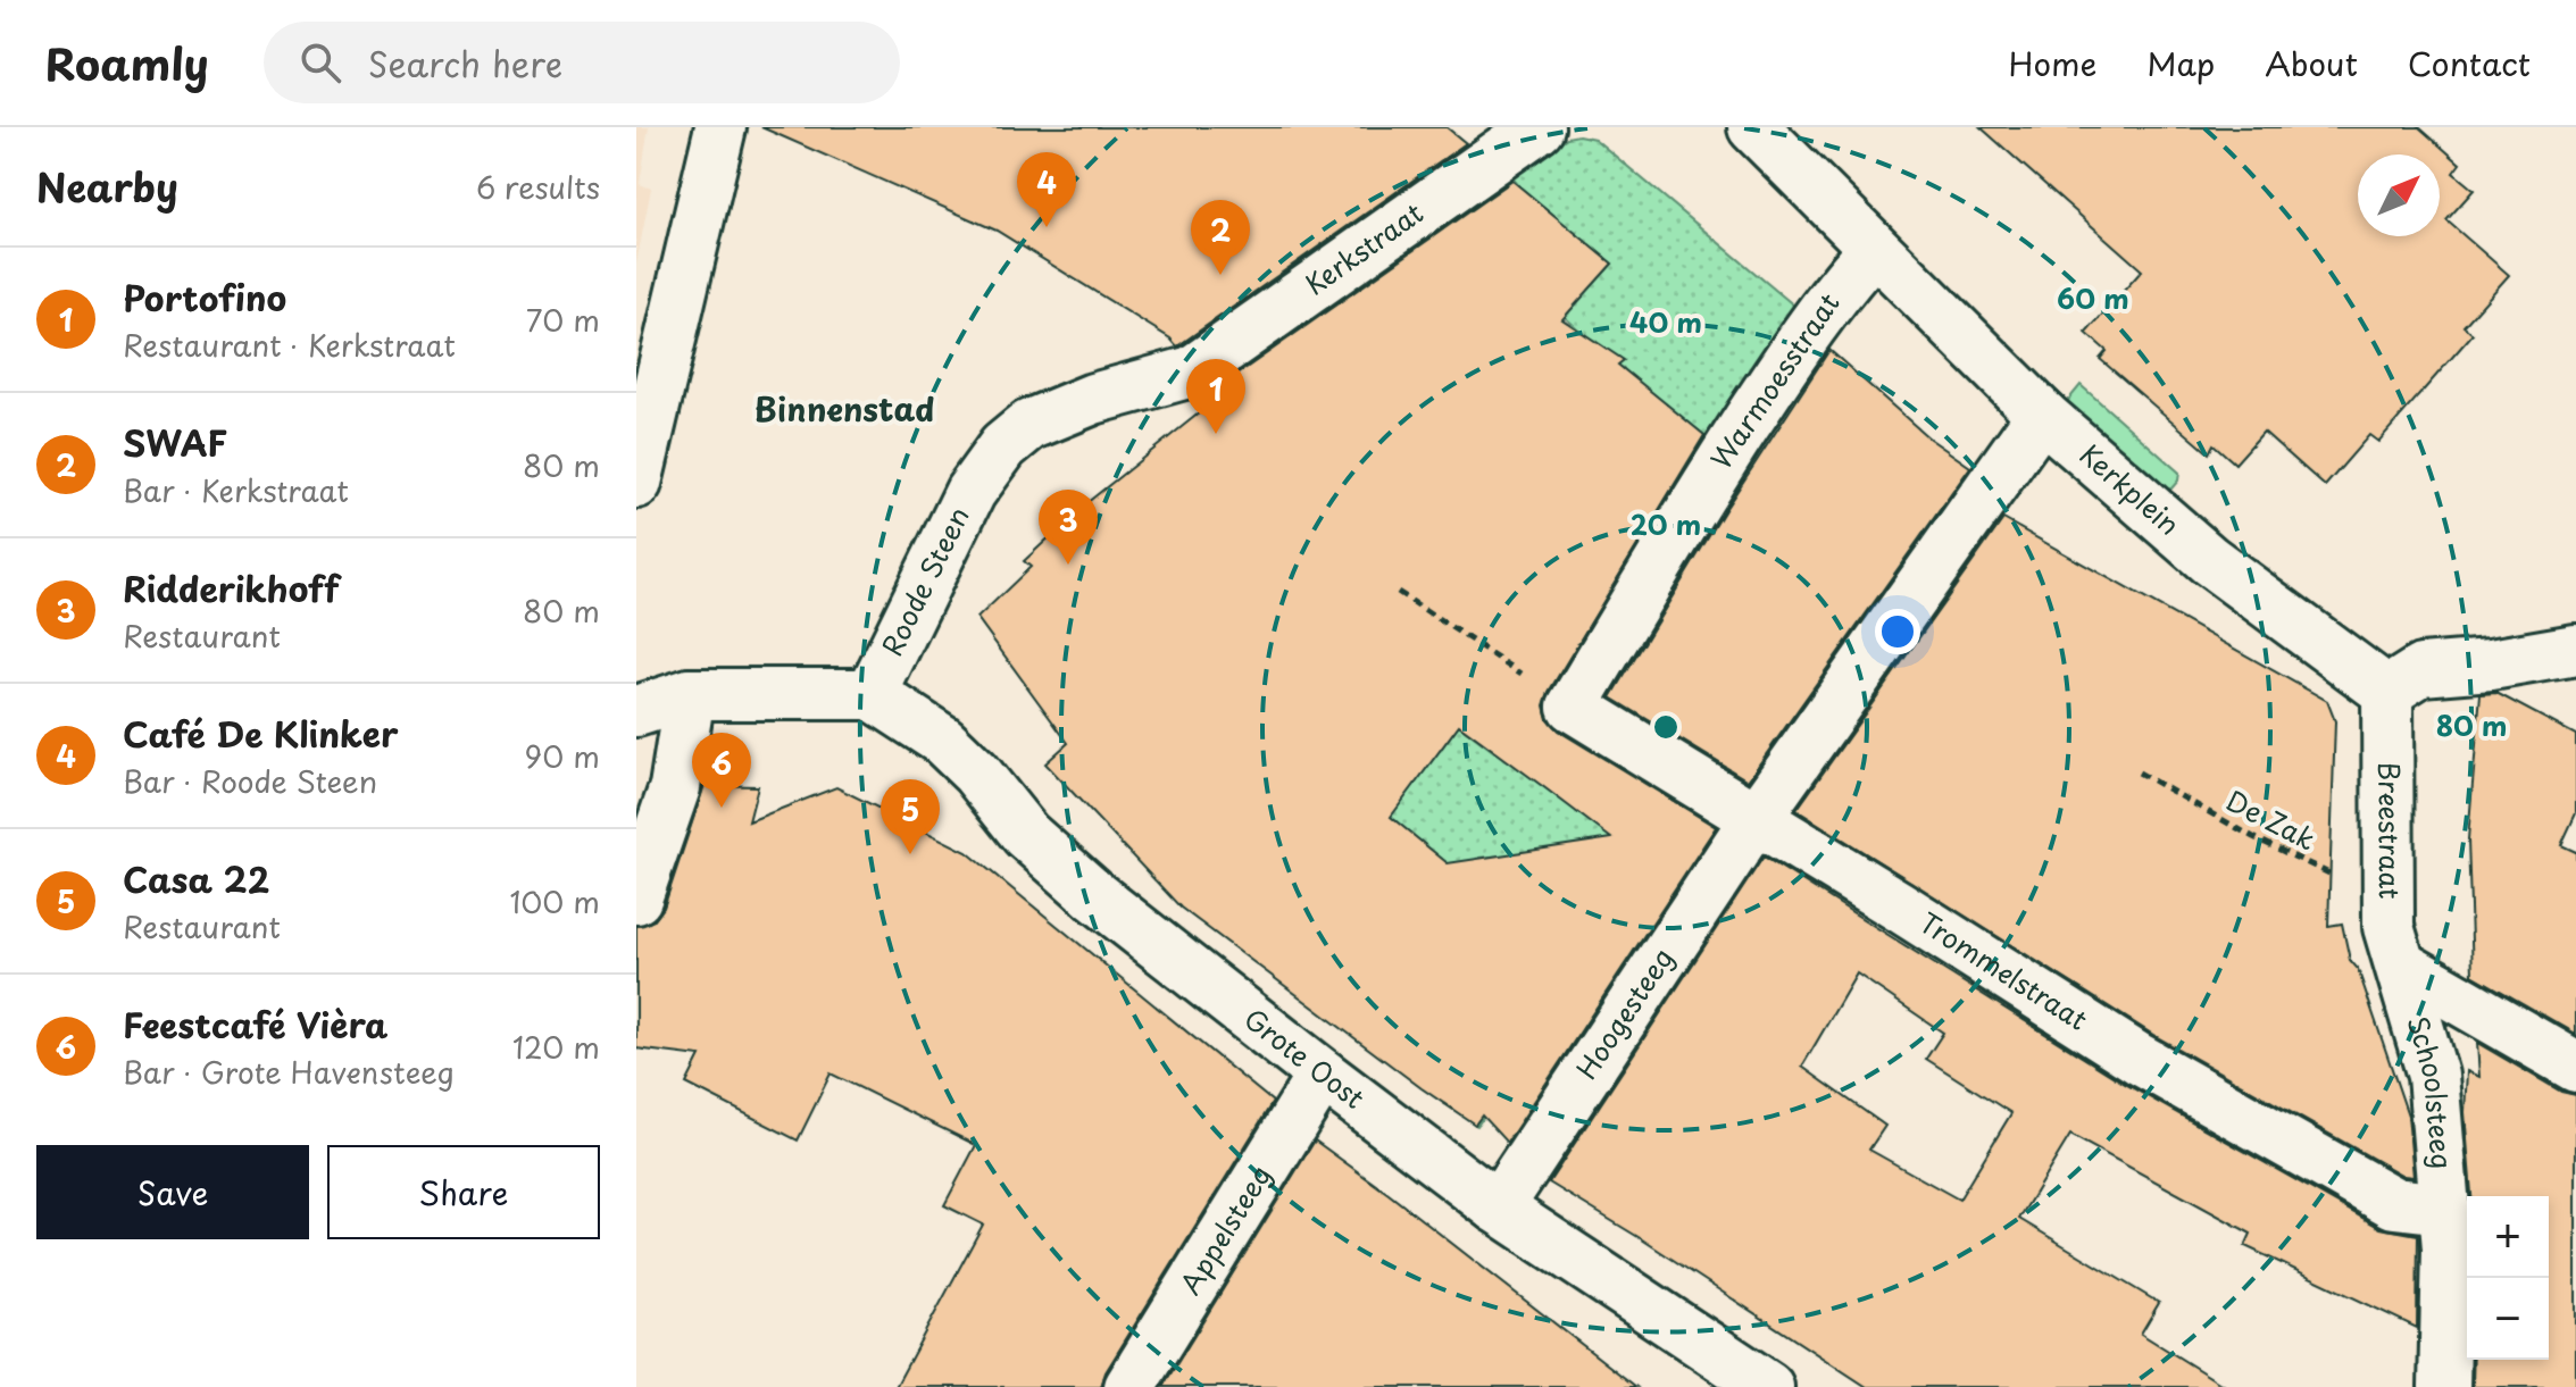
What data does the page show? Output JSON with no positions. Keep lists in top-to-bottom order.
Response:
{
  "streets": {
    "street": [
      "Kerkstraat",
      "Warmoesstraat",
      "Kerkplein",
      "Roode Steen",
      "Breestraat",
      "Trommelstraat",
      "Hoogesteeg",
      "Grote Oost",
      "Schoolsteeg",
      "Appelsteeg"
    ],
    "path": ["De Zak"]
  },
  "crossings": [
    ["Kerkstraat", "Roode Steen"],
    ["Warmoesstraat", "Kerkplein"],
    ["Warmoesstraat", "Trommelstraat"],
    ["Kerkplein", "Breestraat"],
    ["Kerkplein", "Hoogesteeg"],
    ["Roode Steen", "Grote Oost"],
    ["De Zak", "Breestraat"],
    ["Breestraat", "Schoolsteeg"],
    ["Trommelstraat", "Hoogesteeg"],
    ["Trommelstraat", "Schoolsteeg"],
    ["Hoogesteeg", "Grote Oost"],
    ["Grote Oost", "Appelsteeg"]
  ],
  "districts": ["Binnenstad"],
  "north": "top right",
  "page": {
    "header": "Roamly",
    "search": "Search here",
    "nav": [
      "Home",
      "Map",
      "About",
      "Contact"
    ],
    "heading": ["Nearby", "6 results"],
    "pins": [
      "4",
      "2",
      "1",
      "3",
      "6",
      "5"
    ],
    "list": [
      {
        "mark": "1",
        "name": "Portofino",
        "note": "Restaurant · Kerkstraat",
        "value": "70 m"
      },
      {
        "mark": "2",
        "name": "SWAF",
        "note": "Bar · Kerkstraat",
        "value": "80 m"
      },
      {
        "mark": "3",
        "name": "Ridderikhoff",
        "note": "Restaurant",
        "value": "80 m"
      },
      {
        "mark": "4",
        "name": "Café De Klinker",
        "note": "Bar · Roode Steen",
        "value": "90 m"
      },
      {
        "mark": "5",
        "name": "Casa 22",
        "note": "Restaurant",
        "value": "100 m"
      },
      {
        "mark": "6",
        "name": "Feestcafé Vièra",
        "note": "Bar · Grote Havensteeg",
        "value": "120 m"
      }
    ],
    "buttons": ["Save", "Share"],
    "map_buttons": ["+", "−"]
  },
  "rings": [
    "60 m",
    "40 m",
    "20 m",
    "80 m"
  ]
}
